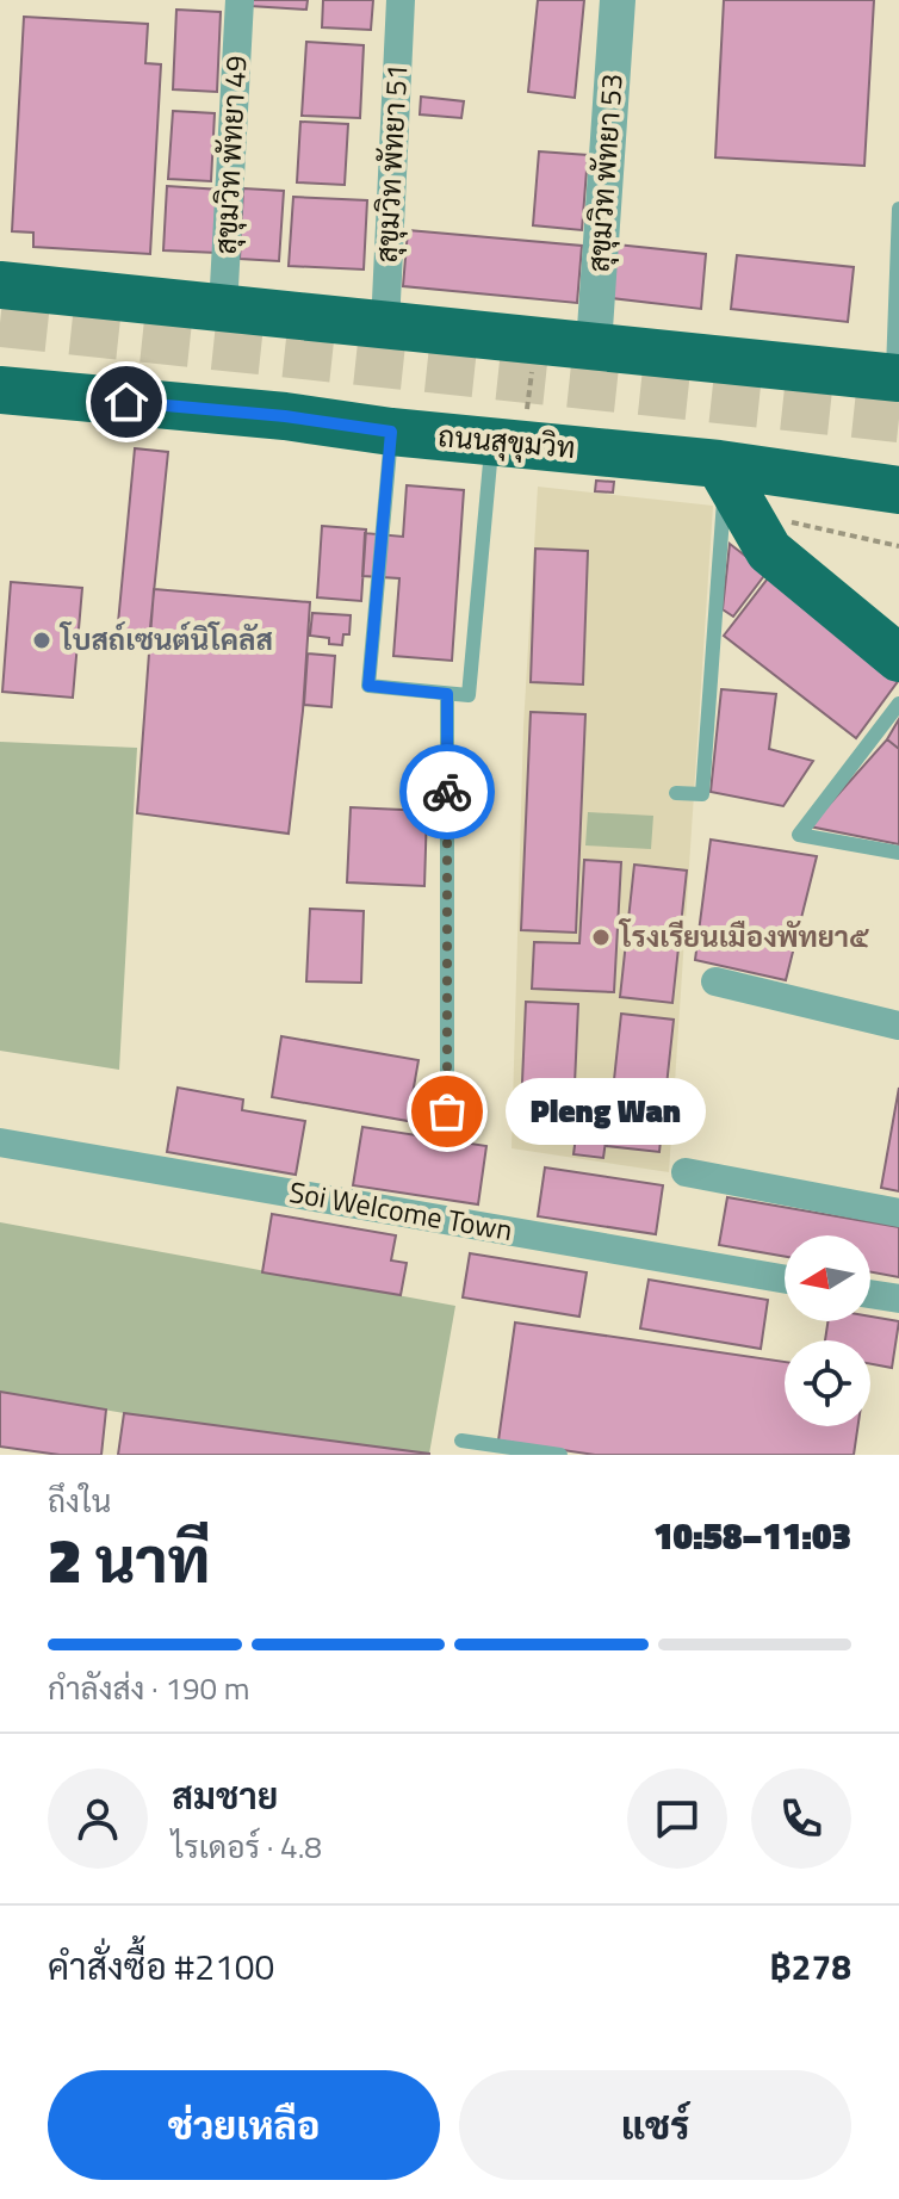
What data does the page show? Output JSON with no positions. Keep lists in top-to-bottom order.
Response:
{
  "streets": {
    "highway": ["ถนนสุขุมวิท"],
    "street": [
      "สุขุมวิท พัทยา 49",
      "สุขุมวิท พัทยา 51",
      "สุขุมวิท พัทยา 53",
      "Soi Welcome Town"
    ]
  },
  "places": ["โบสถ์เซนต์นิโคลัส", "โรงเรียนเมืองพัทยา๕", "Pleng Wan"],
  "north": "left",
  "page": {
    "bubble": "Pleng Wan",
    "heading": ["2 นาที", "ถึงใน", "10:58–11:03"],
    "panel": [
      "สมชาย",
      "ไรเดอร์ · 4.8",
      "คำสั่งซื้อ #2100",
      "฿278"
    ],
    "bar": "กำลังส่ง · 190 m",
    "buttons": ["ช่วยเหลือ", "แชร์"]
  }
}
